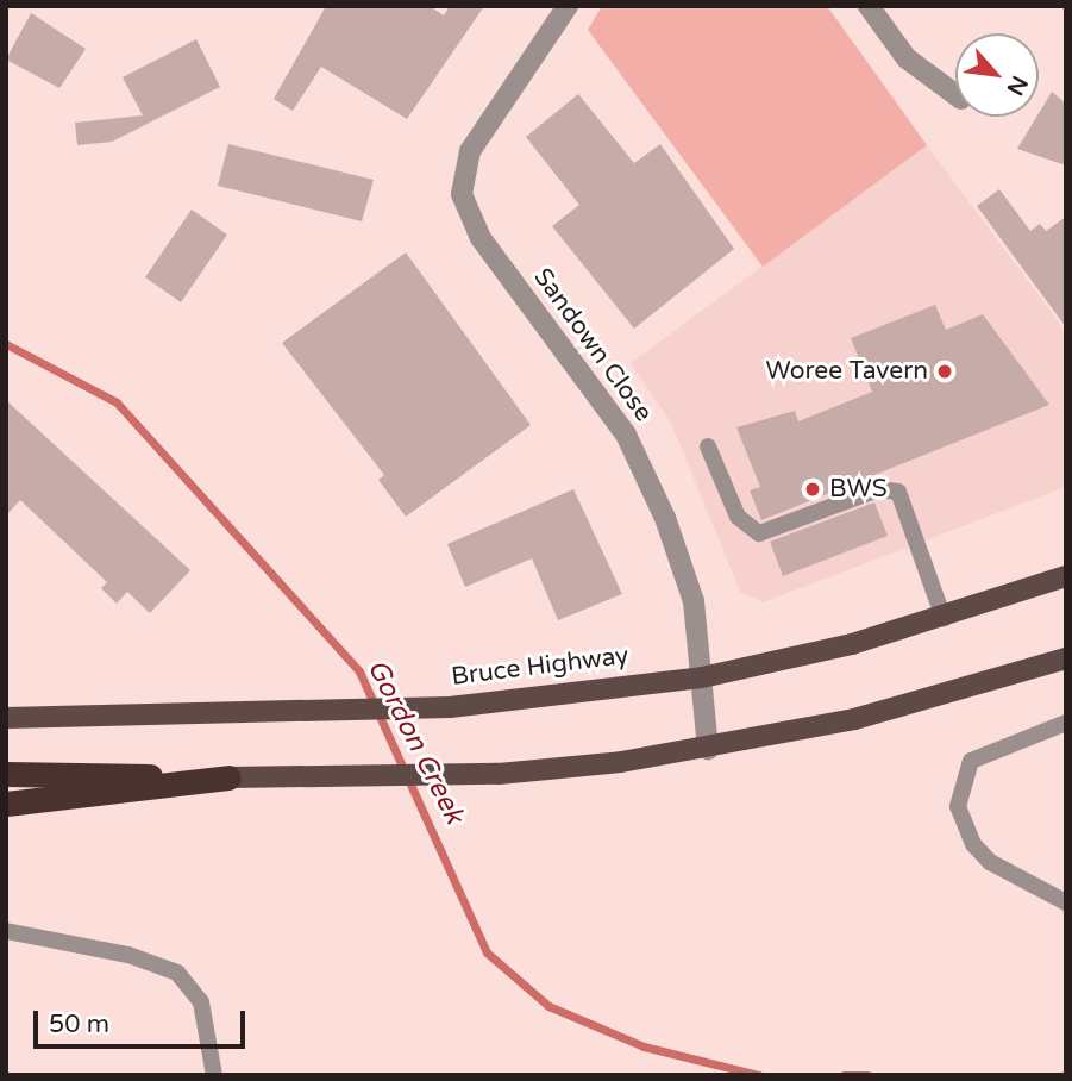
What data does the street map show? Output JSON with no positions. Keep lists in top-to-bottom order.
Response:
{
  "streets": {
    "main road": ["Bruce Highway"],
    "street": ["Sandown Close"]
  },
  "crossings": [
    ["Sandown Close", "Bruce Highway"]
  ],
  "water": ["Gordon Creek"],
  "places": ["Woree Tavern", "BWS"],
  "scale_bar": "50 m",
  "north": "bottom right"
}
